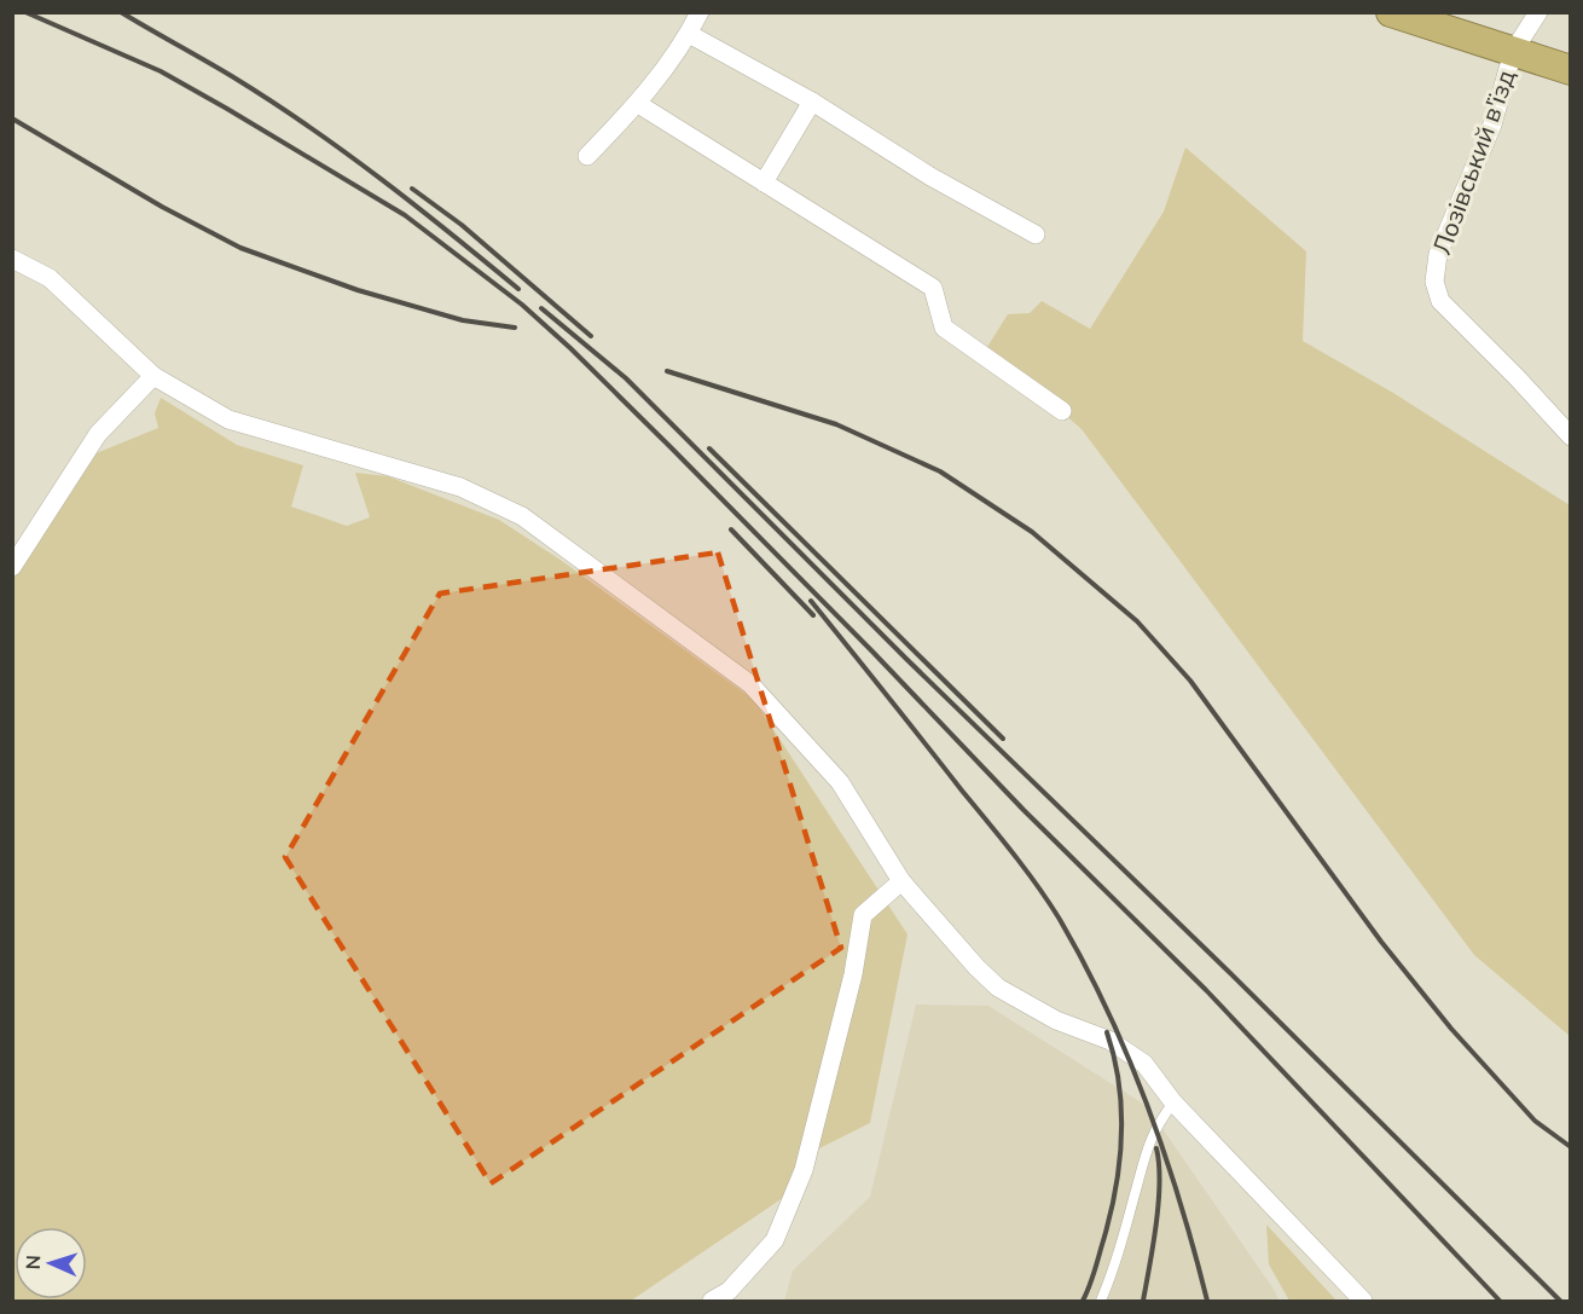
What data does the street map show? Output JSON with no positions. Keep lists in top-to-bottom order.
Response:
{
  "streets": {
    "street": ["Лозівський в'їзд"]
  },
  "north": "left"
}
